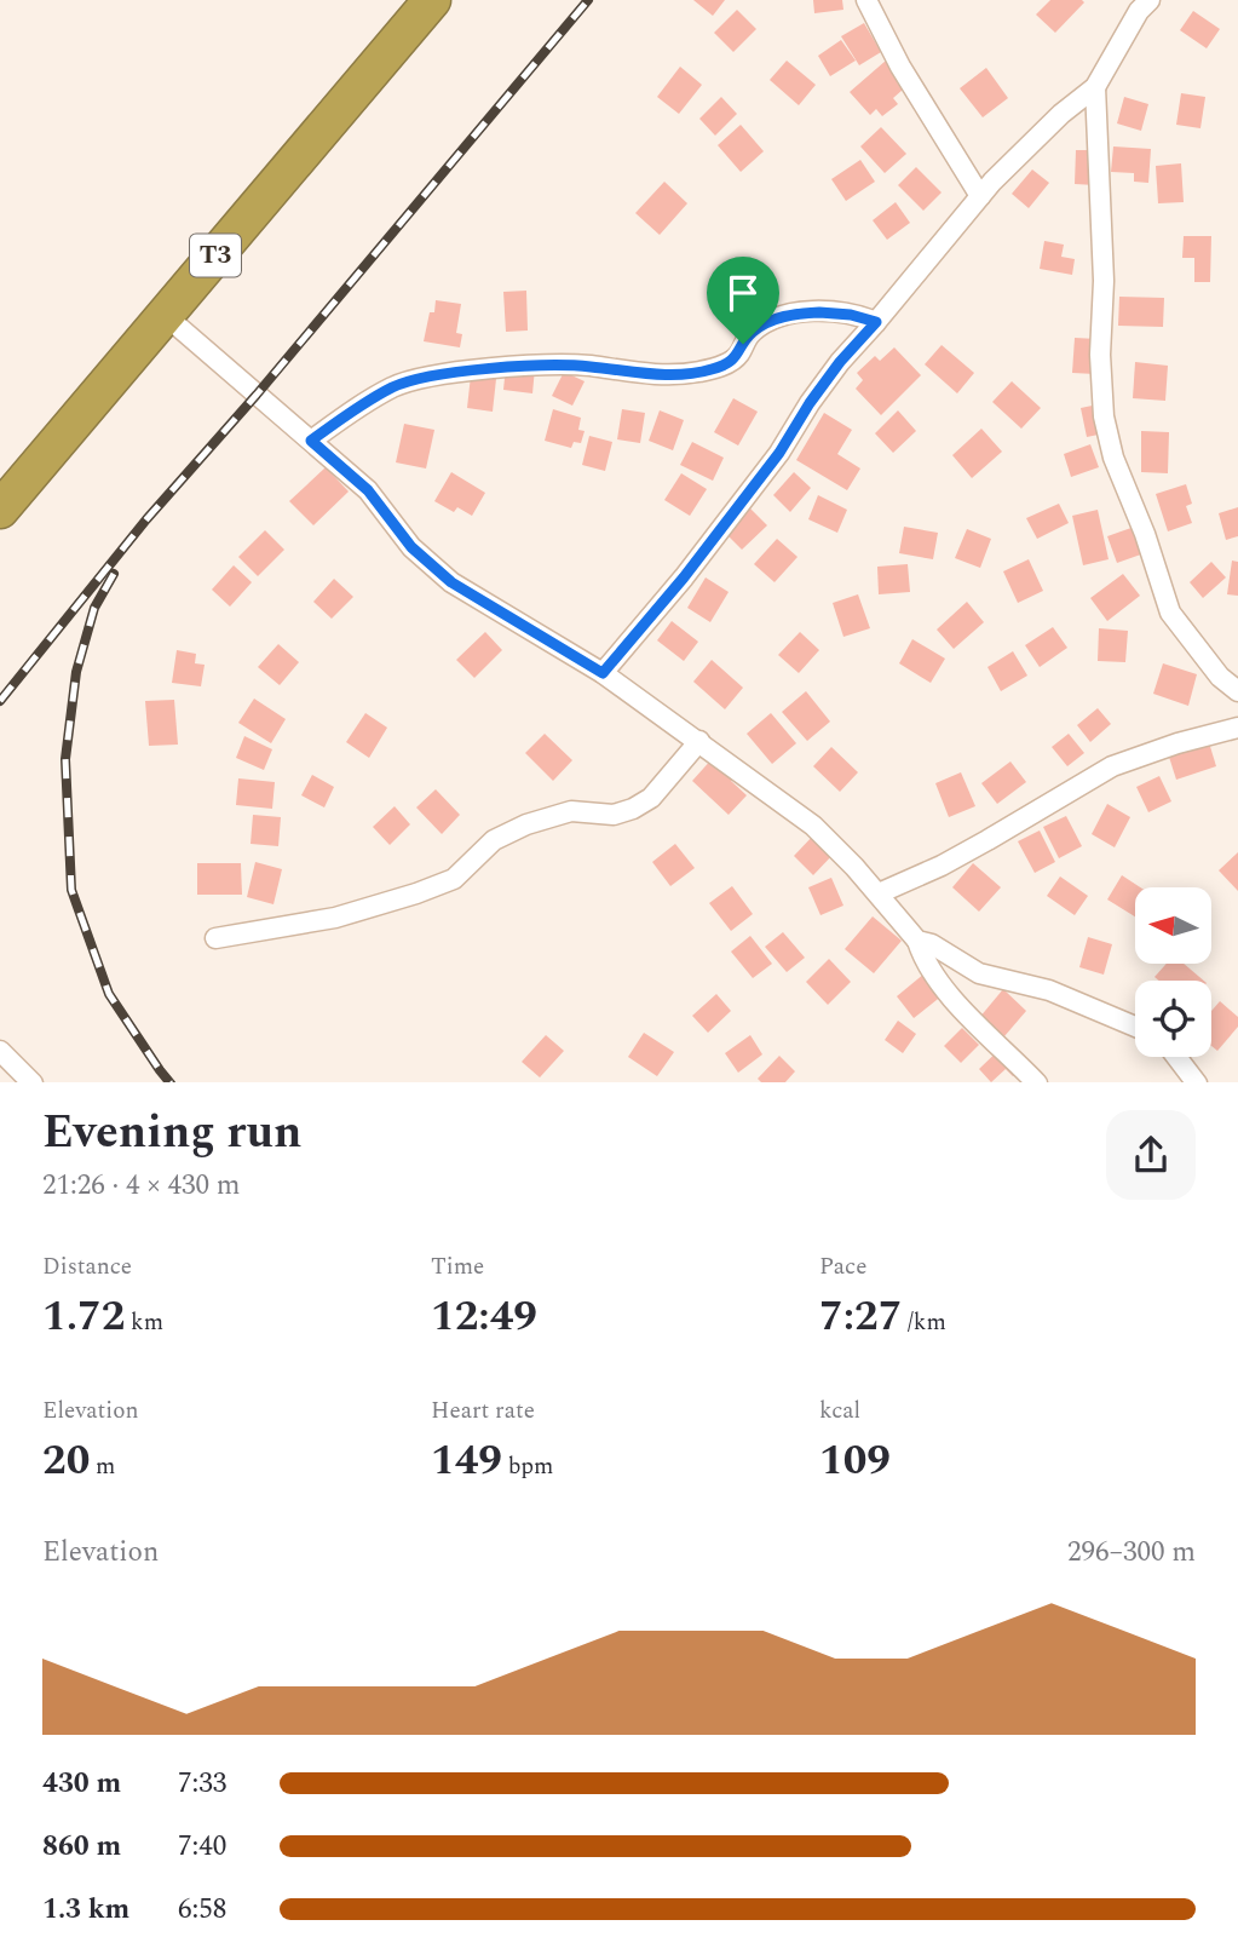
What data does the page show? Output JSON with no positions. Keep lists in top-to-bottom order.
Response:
{
  "streets": {
    "highway": ["T3"]
  },
  "north": "left",
  "page": {
    "heading": ["Evening run", "21:26 · 4 × 430 m"],
    "stats": [
      ["Distance", "1.72 km"],
      ["Time", "12:49"],
      ["Pace", "7:27 /km"],
      ["Elevation", "20 m"],
      ["Heart rate", "149 bpm"],
      ["kcal", "109"]
    ],
    "chart": ["Elevation", "296–300 m"],
    "list": [
      {
        "name": "430 m",
        "note": "7:33"
      },
      {
        "name": "860 m",
        "note": "7:40"
      },
      {
        "name": "1.3 km",
        "note": "6:58"
      }
    ]
  }
}
